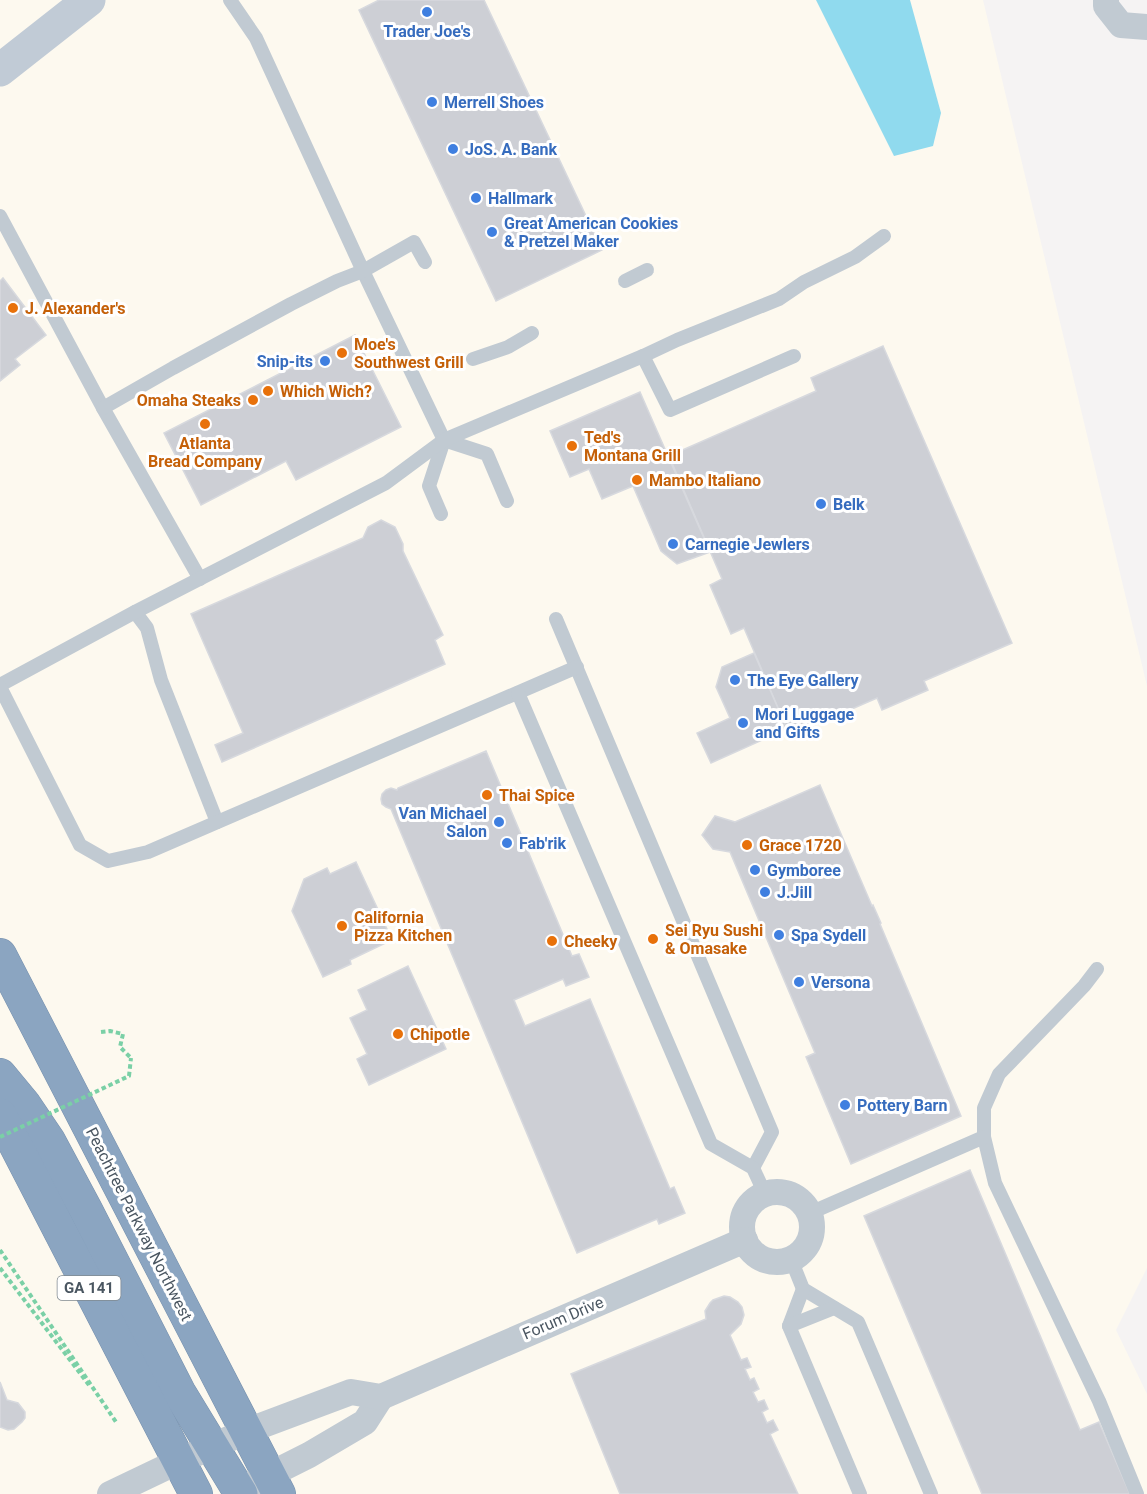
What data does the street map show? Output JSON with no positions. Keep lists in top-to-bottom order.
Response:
{
  "streets": {
    "highway": ["Peachtree Parkway Northwest", "GA 141"],
    "street": ["Forum Drive"]
  },
  "places": [
    "Trader Joe's",
    "Merrell Shoes",
    "JoS. A. Bank",
    "Hallmark",
    "Great American Cookies & Pretzel Maker",
    "J. Alexander's",
    "Moe's Southwest Grill",
    "Snip-its",
    "Which Wich?",
    "Omaha Steaks",
    "Atlanta Bread Company",
    "Ted's Montana Grill",
    "Mambo Italiano",
    "Belk",
    "Carnegie Jewlers",
    "The Eye Gallery",
    "Mori Luggage and Gifts",
    "Thai Spice",
    "Van Michael Salon",
    "Fab'rik",
    "Grace 1720",
    "Gymboree",
    "J.Jill",
    "California Pizza Kitchen",
    "Spa Sydell",
    "Sei Ryu Sushi & Omasake",
    "Cheeky",
    "Versona",
    "Chipotle",
    "Pottery Barn"
  ]
}
